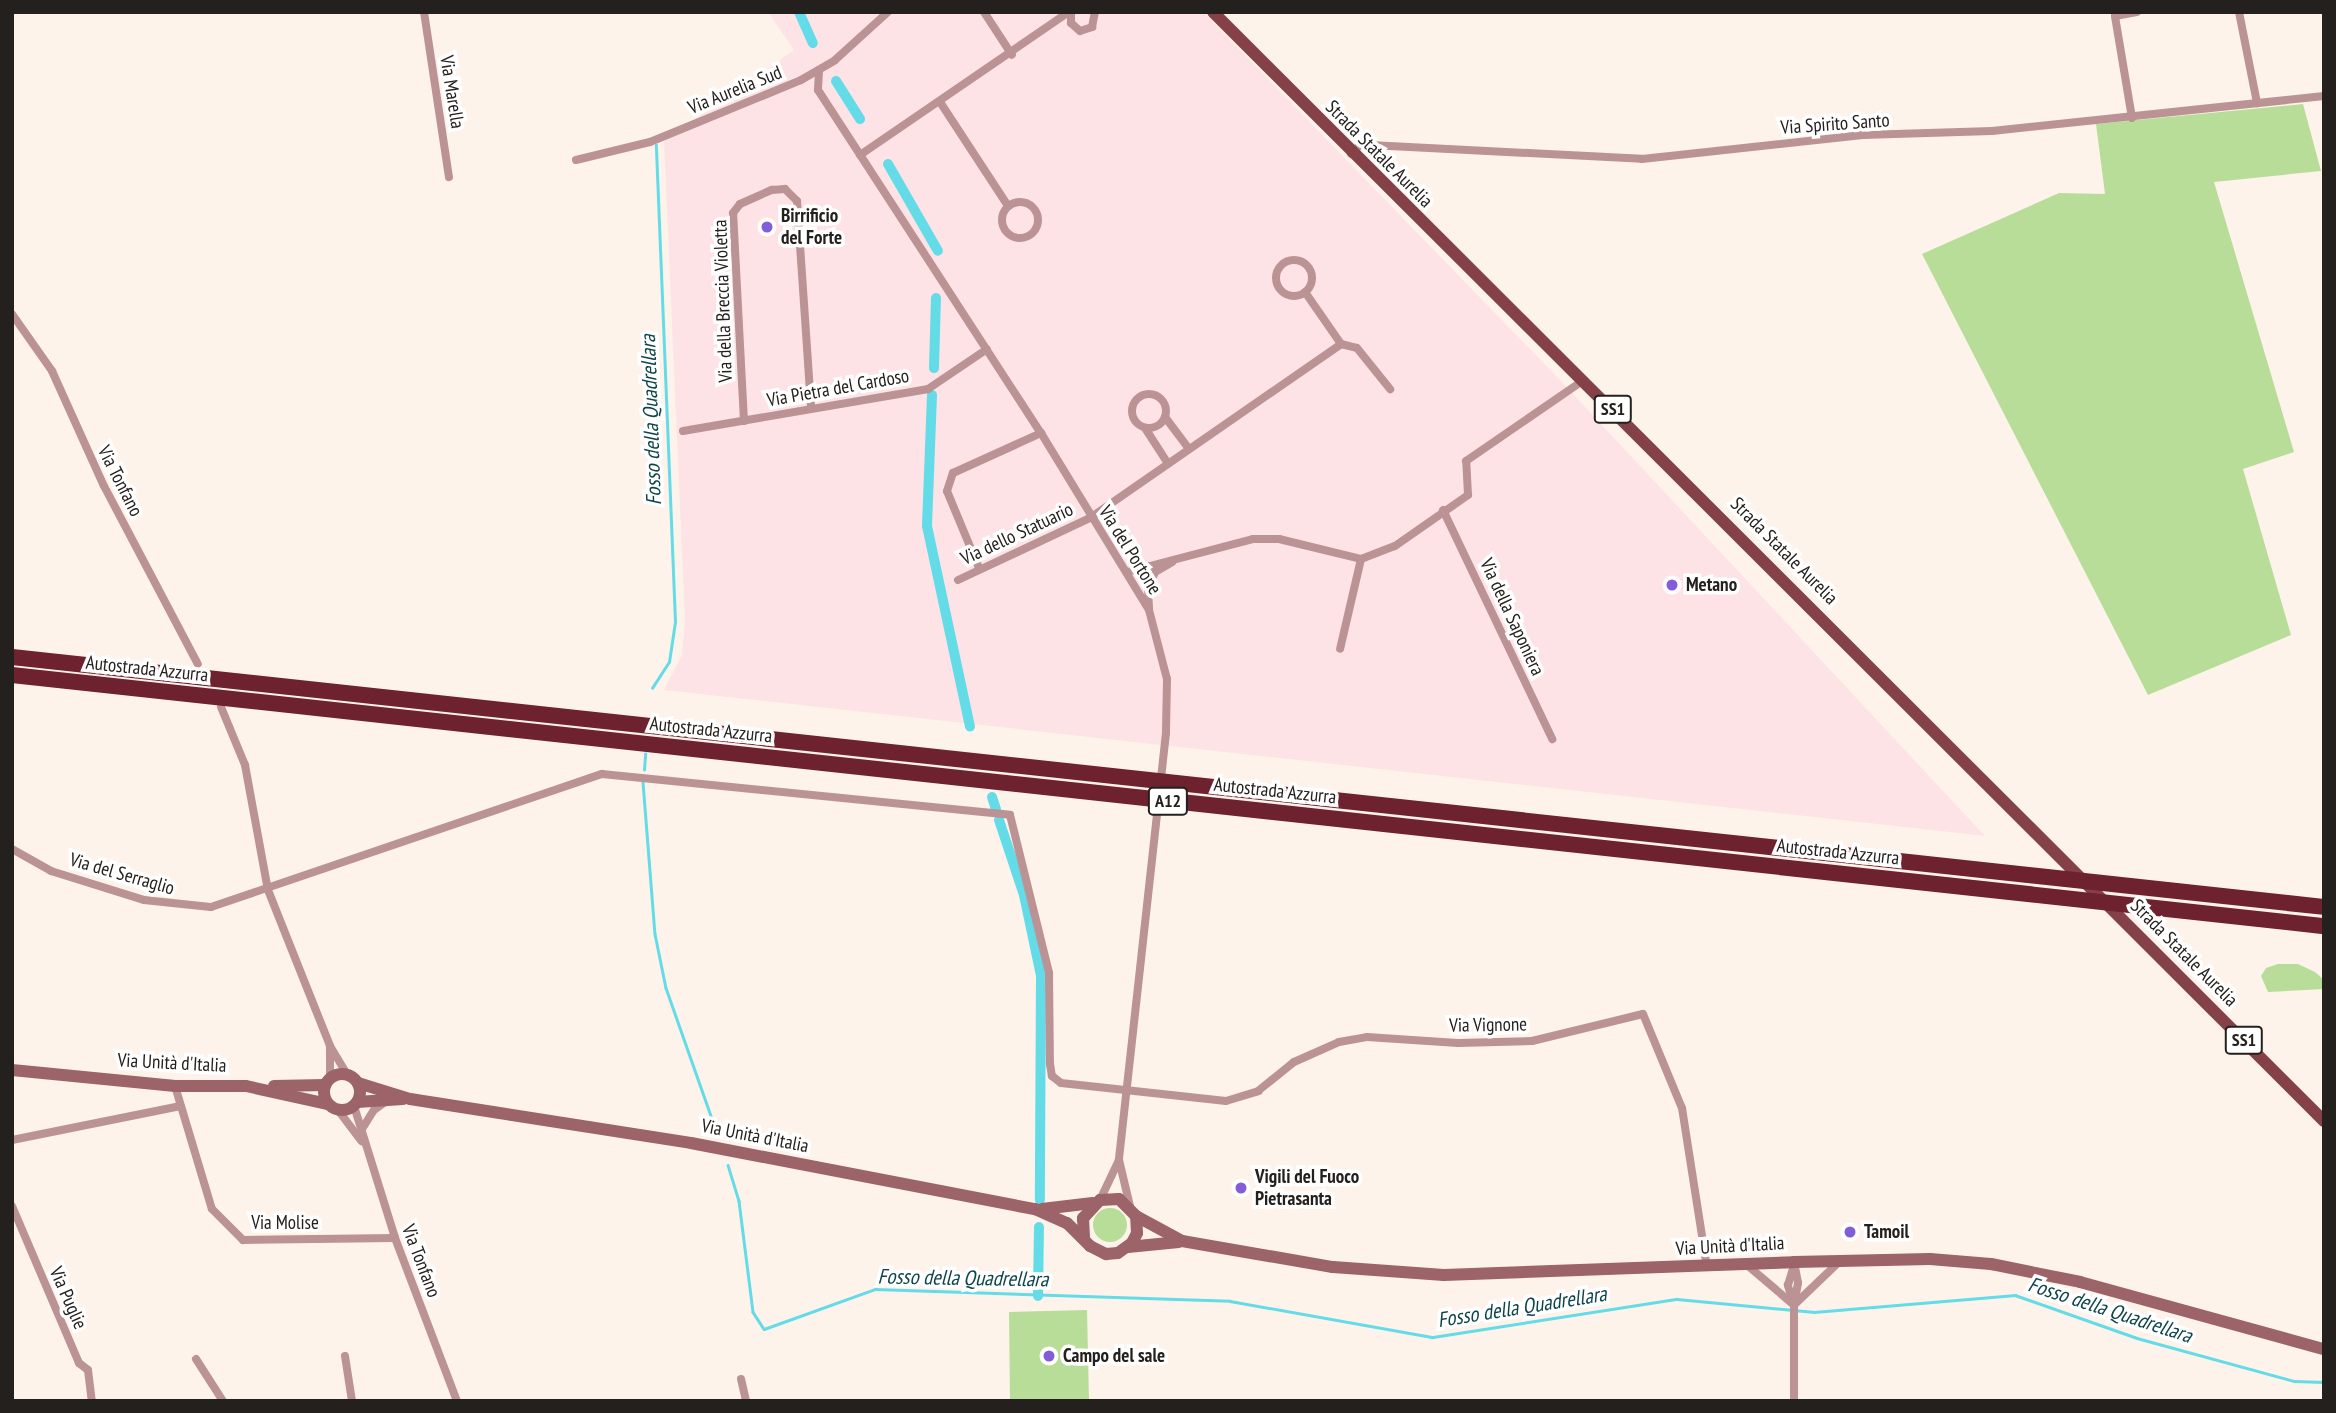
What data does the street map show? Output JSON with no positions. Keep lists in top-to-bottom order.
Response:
{
  "streets": {
    "highway": ["Autostrada Azzurra", "A12"],
    "main road": ["Strada Statale Aurelia", "SS1", "Via Unità d'Italia"],
    "street": [
      "Via Aurelia Sud",
      "Via Marella",
      "Via Spirito Santo",
      "Via della Breccia Violetta",
      "Via Pietra del Cardoso",
      "Via Tonfano",
      "Via dello Statuario",
      "Via del Portone",
      "Via della Saponiera",
      "Via del Serraglio",
      "Via Vignone",
      "Via Molise",
      "Via Puglie"
    ]
  },
  "crossings": [
    ["Via Aurelia Sud", "Via del Portone"],
    ["Via Spirito Santo", "Strada Statale Aurelia"],
    ["Via della Breccia Violetta", "Via Pietra del Cardoso"],
    ["Via Pietra del Cardoso", "Via del Portone"],
    ["Via Tonfano", "Via Molise"],
    ["Via dello Statuario", "Via del Portone"],
    ["Via del Portone", "Via del Serraglio"],
    ["Via del Portone", "Via Vignone"],
    ["Via del Portone", "Via Unità d'Italia"],
    ["Via del Serraglio", "Via Vignone"],
    ["Via Vignone", "Via Unità d'Italia"],
    ["Via Unità d'Italia", "Via Molise"]
  ],
  "water": ["Fosso della Quadrellara"],
  "places": [
    "Birrificio del Forte",
    "Metano",
    "Vigili del Fuoco Pietrasanta",
    "Tamoil",
    "Campo del sale"
  ]
}
